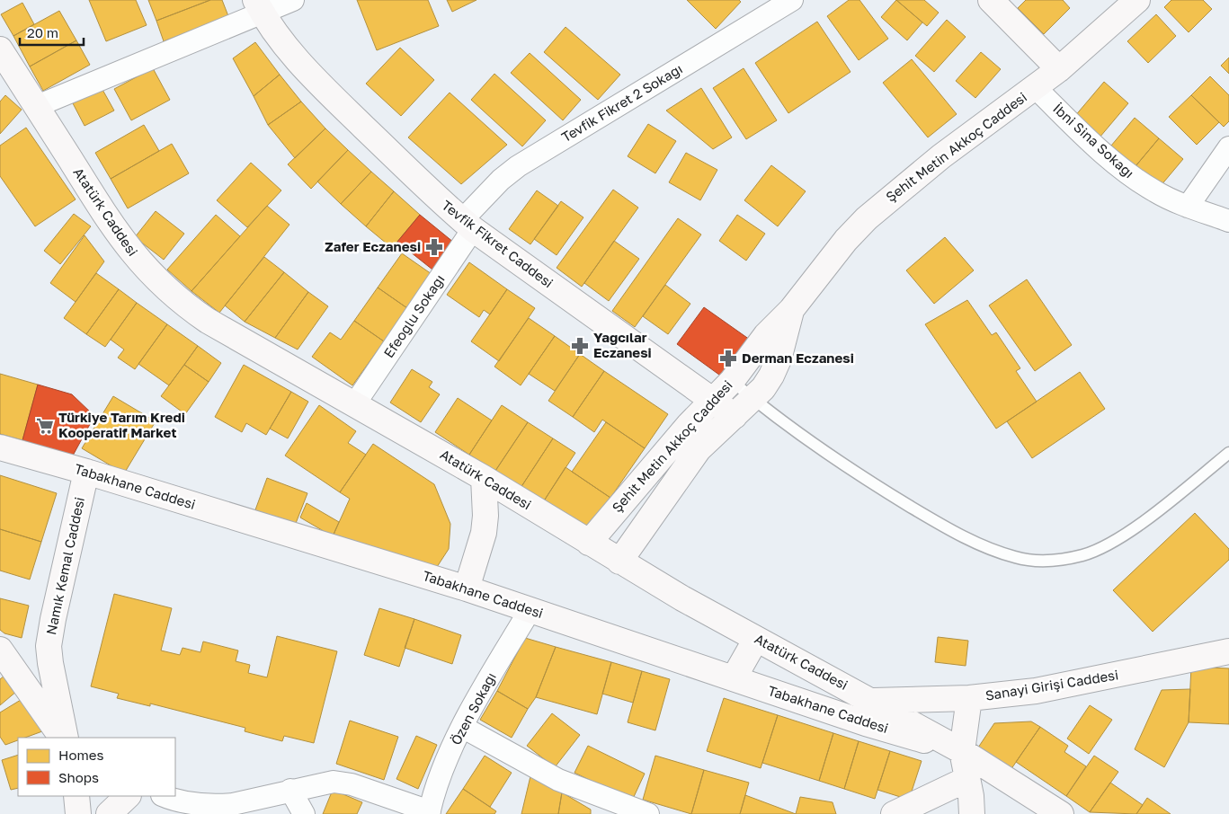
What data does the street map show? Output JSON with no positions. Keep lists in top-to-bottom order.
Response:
{
  "streets": {
    "street": [
      "Tevfik Fikret 2 Sokağı",
      "İbni Sina Sokağı",
      "Şehit Metin Akkoç Caddesi",
      "Atatürk Caddesi",
      "Tevfik Fikret Caddesi",
      "Efeoğlu Sokağı",
      "Tabakhane Caddesi",
      "Namık Kemal Caddesi",
      "Sanayi Girişi Caddesi",
      "Özen Sokağı"
    ]
  },
  "crossings": [
    ["Tevfik Fikret 2 Sokağı", "Tevfik Fikret Caddesi"],
    ["Tevfik Fikret 2 Sokağı", "Efeoğlu Sokağı"],
    ["İbni Sina Sokağı", "Şehit Metin Akkoç Caddesi"],
    ["Şehit Metin Akkoç Caddesi", "Atatürk Caddesi"],
    ["Şehit Metin Akkoç Caddesi", "Tevfik Fikret Caddesi"],
    ["Atatürk Caddesi", "Efeoğlu Sokağı"],
    ["Atatürk Caddesi", "Tabakhane Caddesi"],
    ["Atatürk Caddesi", "Sanayi Girişi Caddesi"],
    ["Tevfik Fikret Caddesi", "Efeoğlu Sokağı"],
    ["Tabakhane Caddesi", "Namık Kemal Caddesi"],
    ["Tabakhane Caddesi", "Özen Sokağı"]
  ],
  "places": {
    "pharmacy": ["Zafer Eczanesi", "Yağcılar Eczanesi", "Derman Eczanesi"],
    "supermarket": ["Türkiye Tarım Kredi Kooperatif Market"]
  },
  "legend": ["Homes", "Shops"],
  "scale_bar": "20 m"
}
